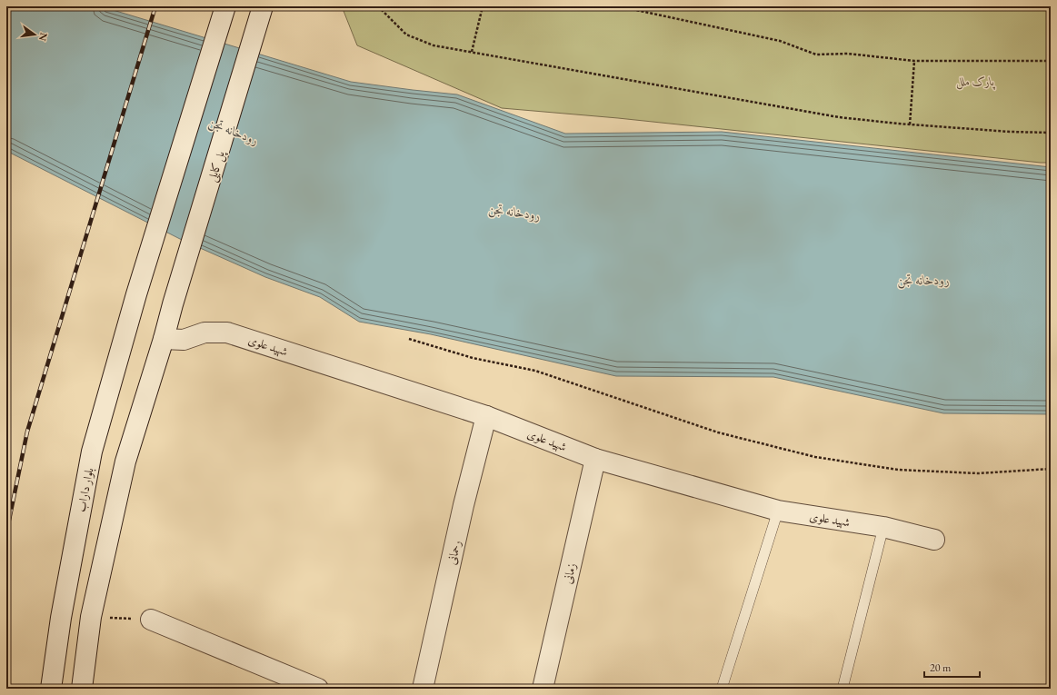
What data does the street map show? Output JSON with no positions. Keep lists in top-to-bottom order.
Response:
{
  "streets": {
    "street": [
      "پل کابلی",
      "شهید علوی",
      "بلوار داراب",
      "رحمانی",
      "زمانی"
    ]
  },
  "crossings": [
    ["پل کابلی", "شهید علوی"],
    ["شهید علوی", "رحمانی"],
    ["شهید علوی", "زمانی"]
  ],
  "water": ["رودخانه تجن"],
  "parks": ["پارک ملل"],
  "scale_bar": "20 m",
  "north": "right"
}
